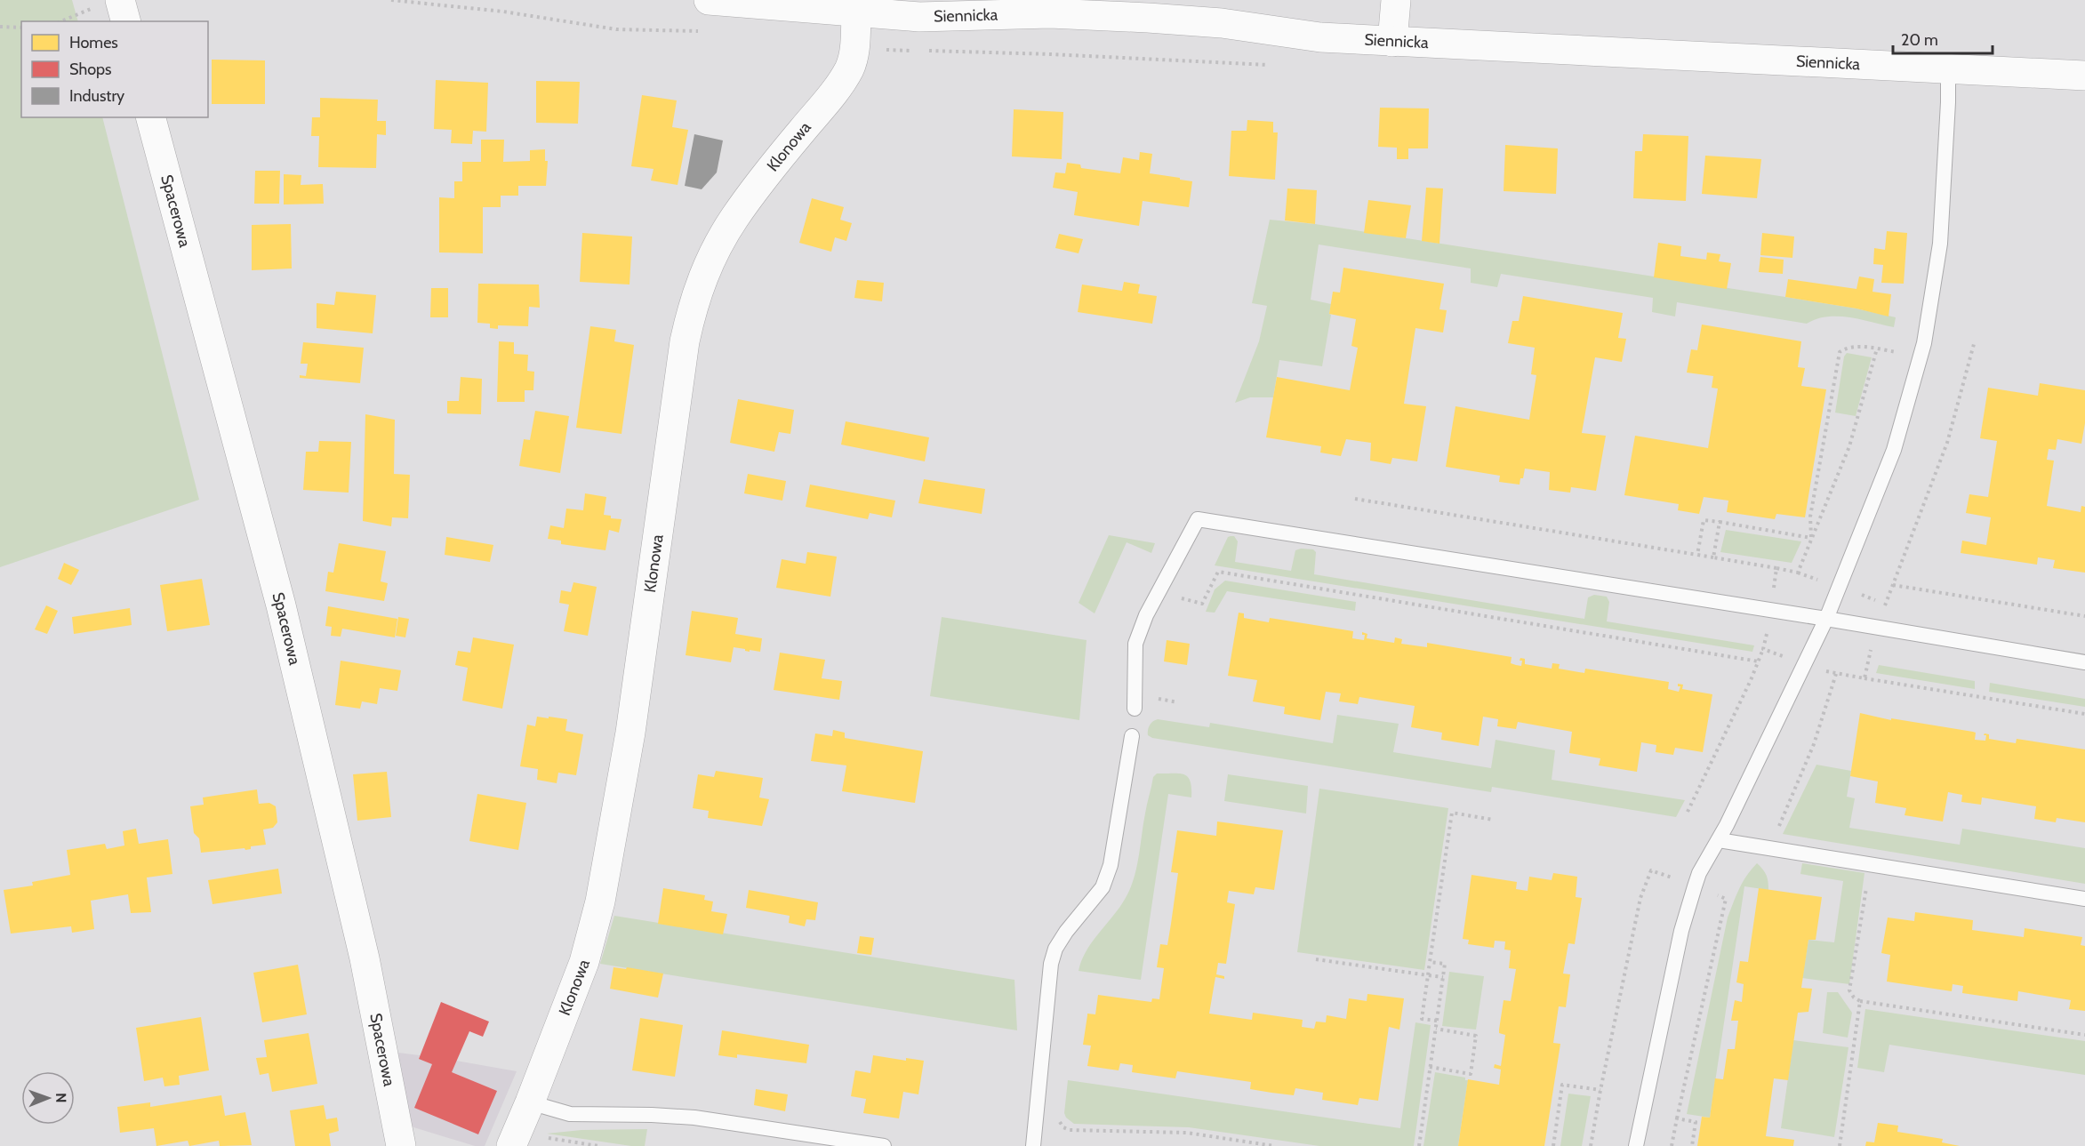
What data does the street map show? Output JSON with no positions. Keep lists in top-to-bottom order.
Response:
{
  "streets": {
    "street": ["Siennicka", "Klonowa", "Spacerowa"]
  },
  "crossings": [
    ["Siennicka", "Klonowa"]
  ],
  "legend": ["Homes", "Shops", "Industry"],
  "scale_bar": "20 m",
  "north": "right"
}
